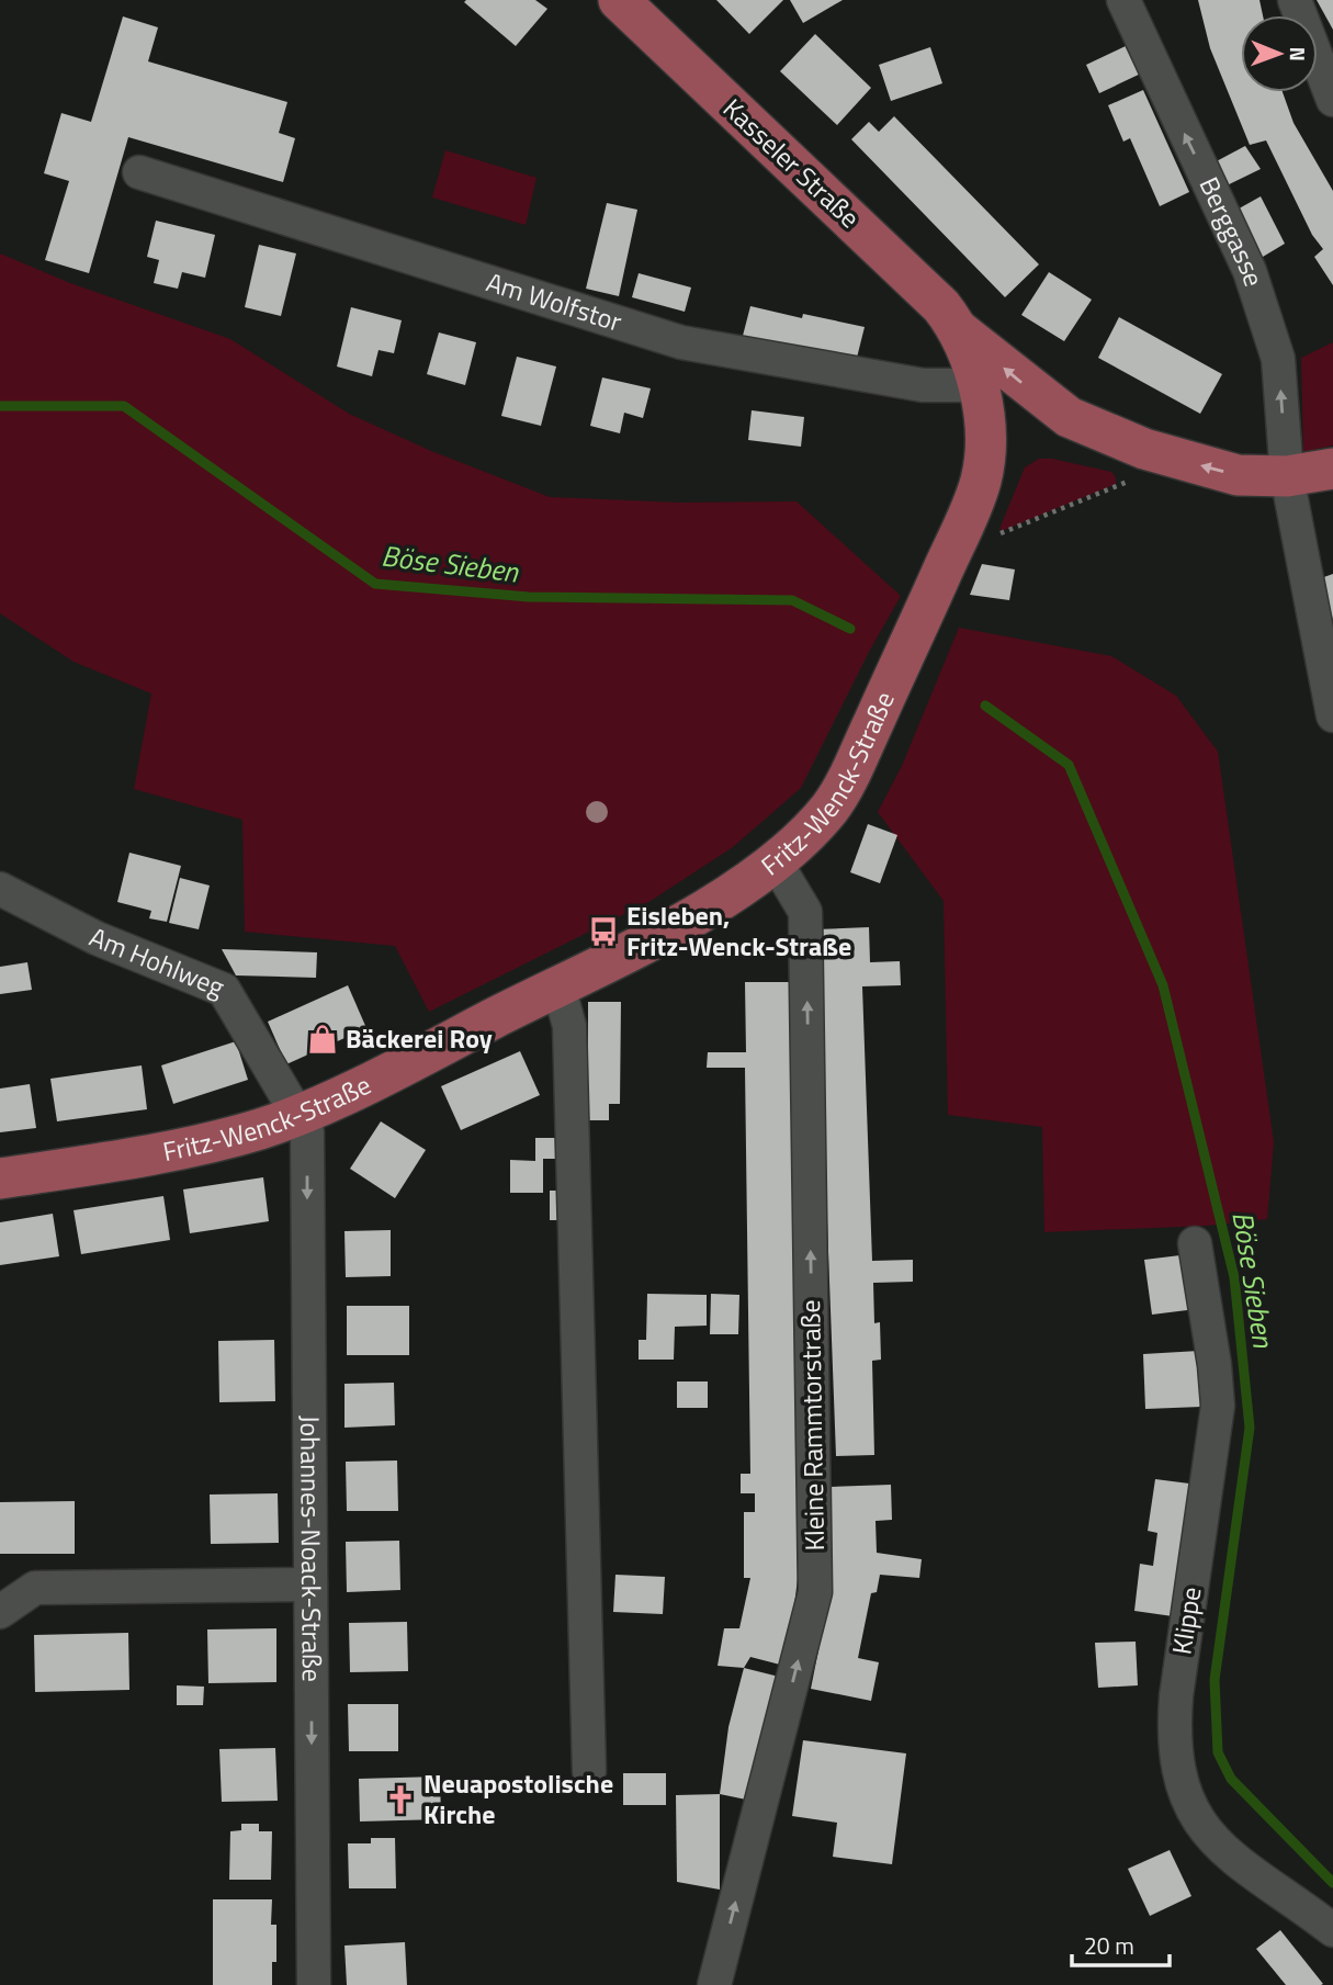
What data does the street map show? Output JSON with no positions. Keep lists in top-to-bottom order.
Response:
{
  "streets": {
    "main road": ["Kasseler Straße", "Fritz-Wenck-Straße"],
    "street": [
      "Berggasse",
      "Am Wolfstor",
      "Am Hohlweg",
      "Kleine Rammtorstraße",
      "Johannes-Noack-Straße",
      "Klippe"
    ]
  },
  "crossings": [
    ["Kasseler Straße", "Berggasse"],
    ["Kasseler Straße", "Am Wolfstor"],
    ["Kasseler Straße", "Fritz-Wenck-Straße"],
    ["Fritz-Wenck-Straße", "Am Hohlweg"],
    ["Fritz-Wenck-Straße", "Kleine Rammtorstraße"],
    ["Fritz-Wenck-Straße", "Johannes-Noack-Straße"],
    ["Am Hohlweg", "Johannes-Noack-Straße"]
  ],
  "one_way": ["Berggasse"],
  "water": ["Böse Sieben"],
  "places": {
    "bus stop": ["Eisleben, Fritz-Wenck-Straße"],
    "shop": ["Bäckerei Roy"],
    "church": ["Neuapostolische Kirche"]
  },
  "scale_bar": "20 m",
  "north": "right"
}
